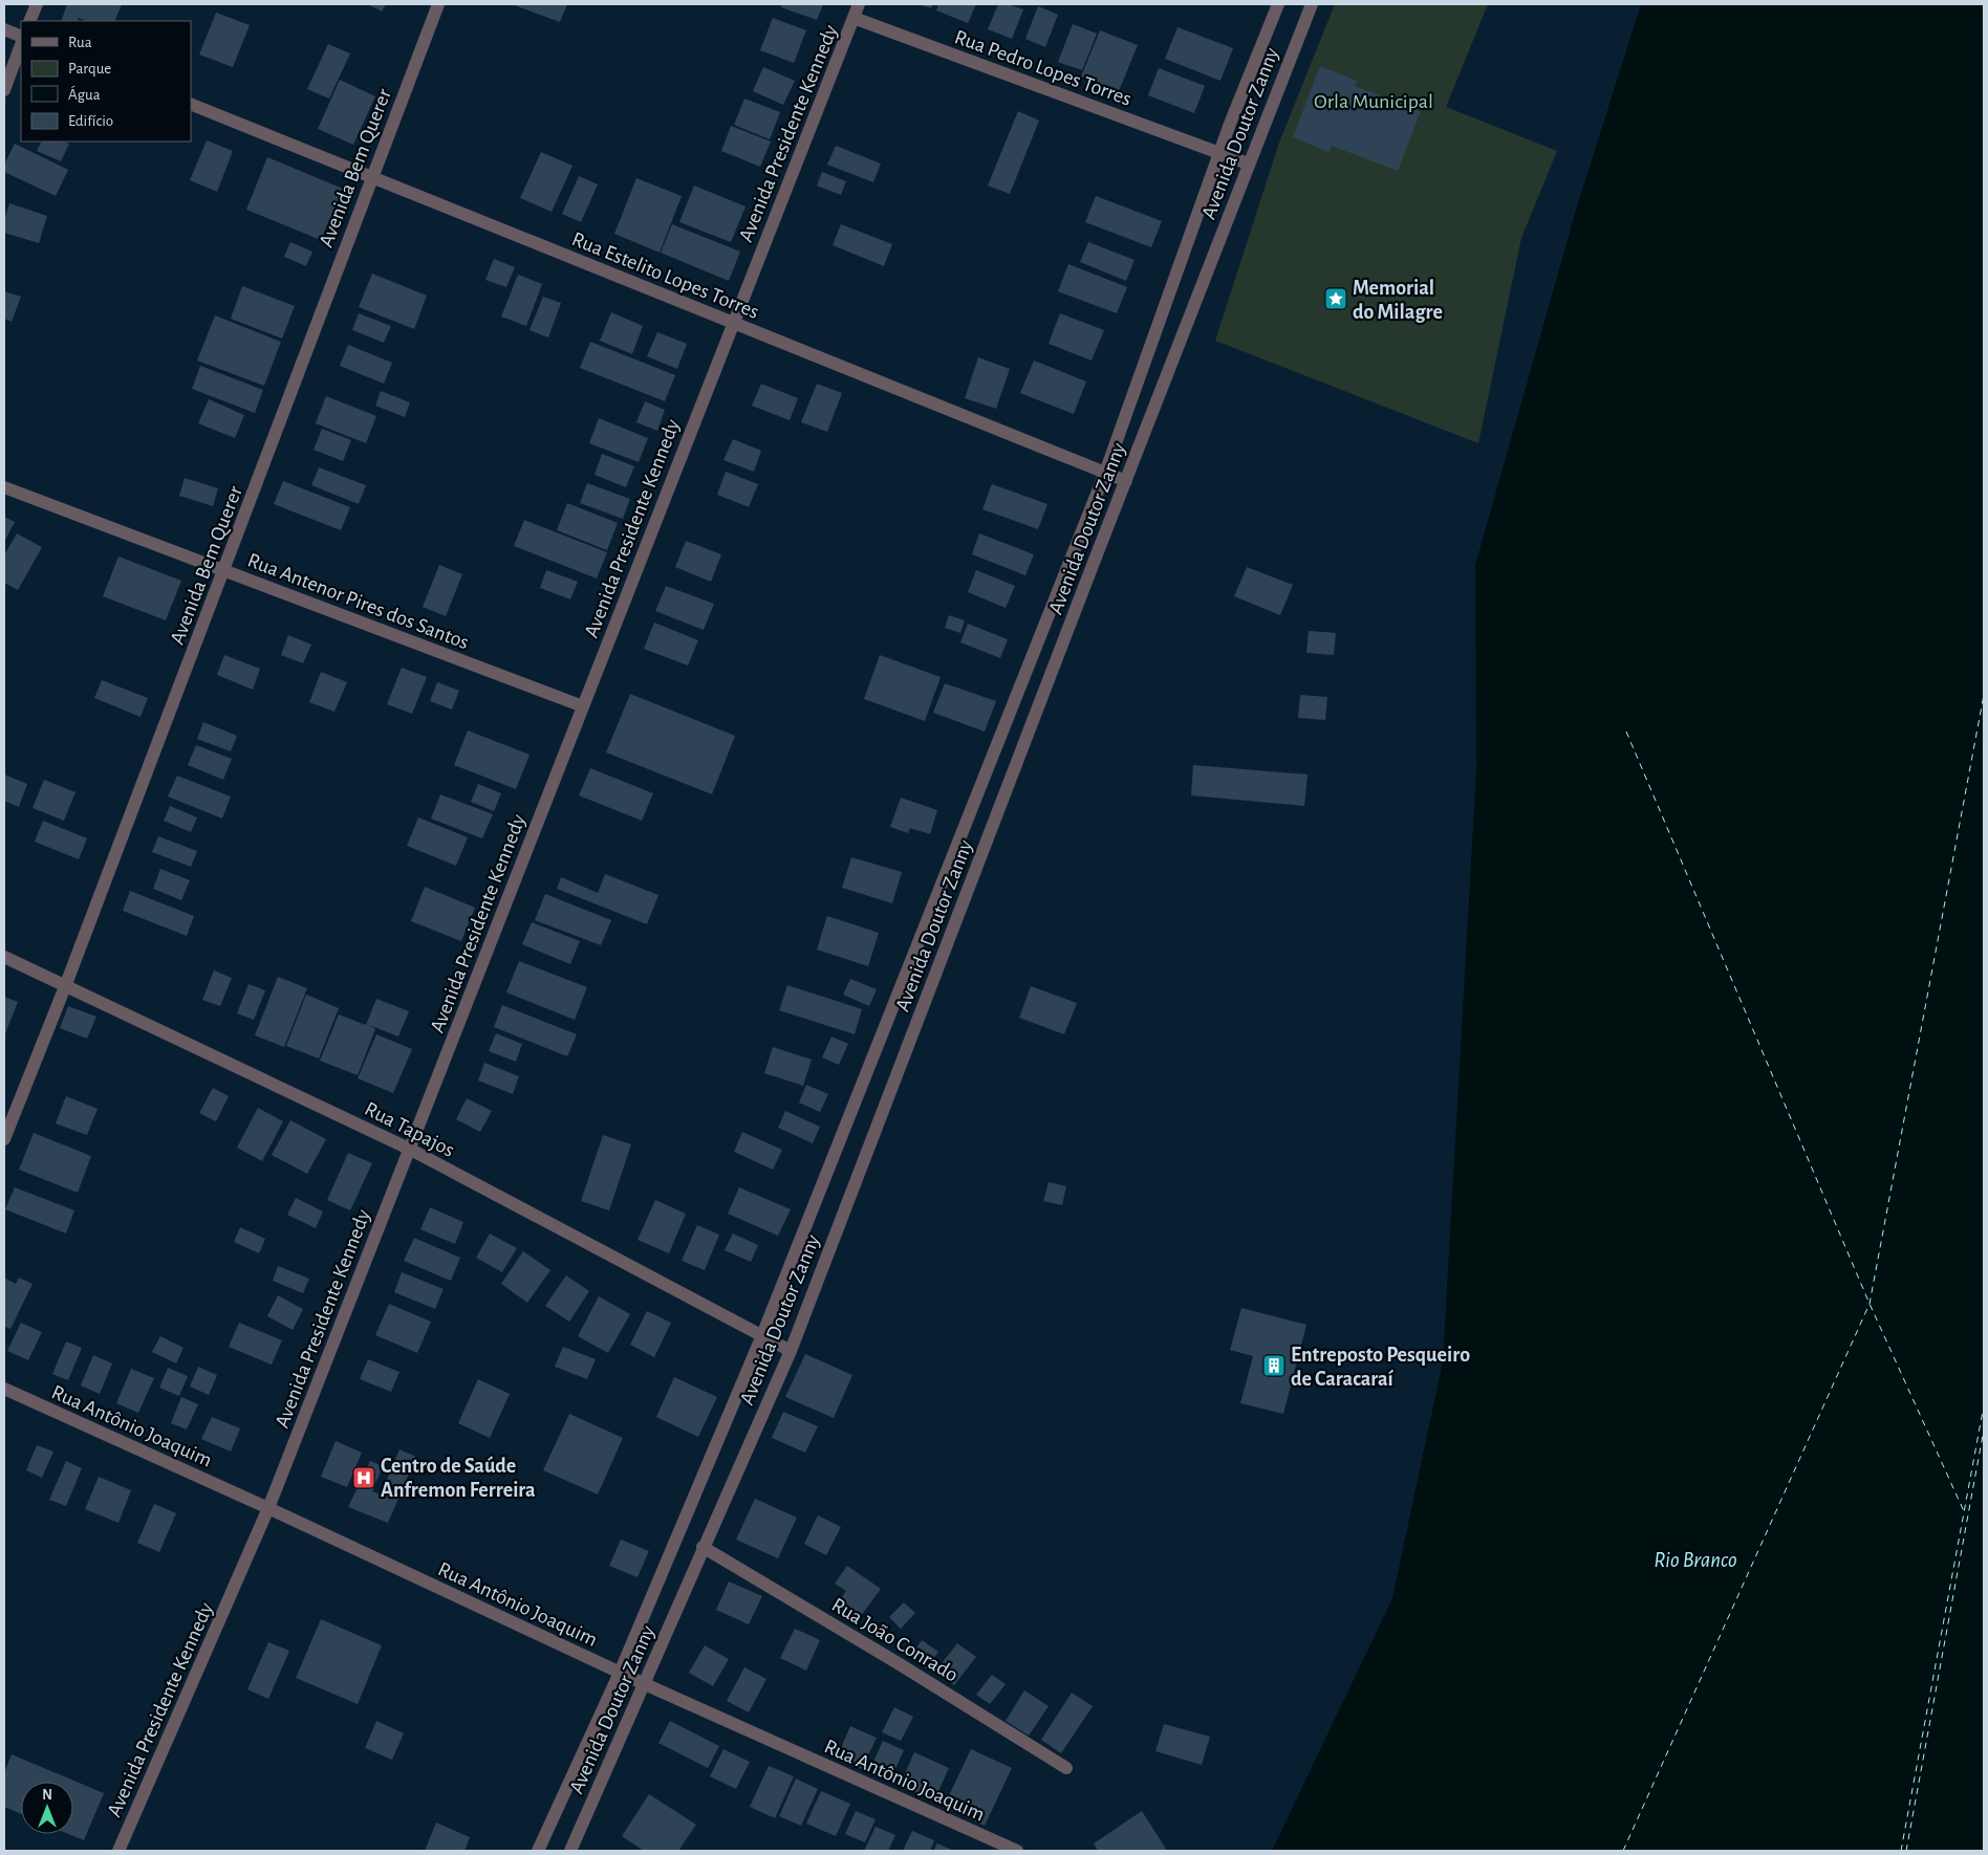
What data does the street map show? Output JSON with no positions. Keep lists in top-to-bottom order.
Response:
{
  "streets": {
    "street": [
      "Rua Pedro Lopes Torres",
      "Avenida Presidente Kennedy",
      "Avenida Doutor Zanny",
      "Avenida Bem Querer",
      "Rua Estelito Lopes Torres",
      "Rua Antenor Pires dos Santos",
      "Rua Tapajos",
      "Rua Antônio Joaquim",
      "Rua João Conrado"
    ]
  },
  "crossings": [
    ["Rua Pedro Lopes Torres", "Avenida Presidente Kennedy"],
    ["Rua Pedro Lopes Torres", "Avenida Doutor Zanny"],
    ["Avenida Presidente Kennedy", "Rua Estelito Lopes Torres"],
    ["Avenida Presidente Kennedy", "Rua Antenor Pires dos Santos"],
    ["Avenida Presidente Kennedy", "Rua Tapajos"],
    ["Avenida Presidente Kennedy", "Rua Antônio Joaquim"],
    ["Avenida Doutor Zanny", "Rua Estelito Lopes Torres"],
    ["Avenida Doutor Zanny", "Rua Tapajos"],
    ["Avenida Doutor Zanny", "Rua Antônio Joaquim"],
    ["Avenida Doutor Zanny", "Rua João Conrado"],
    ["Avenida Bem Querer", "Rua Estelito Lopes Torres"],
    ["Avenida Bem Querer", "Rua Antenor Pires dos Santos"],
    ["Avenida Bem Querer", "Rua Tapajos"]
  ],
  "water": ["Rio Branco"],
  "parks": ["Orla Municipal"],
  "places": {
    "place": ["Memorial do Milagre"],
    "building": ["Entreposto Pesqueiro de Caracaraí"],
    "hospital": ["Centro de Saúde Anfremon Ferreira"]
  },
  "legend": [
    "Rua",
    "Parque",
    "Água",
    "Edifício"
  ],
  "north": "top"
}
